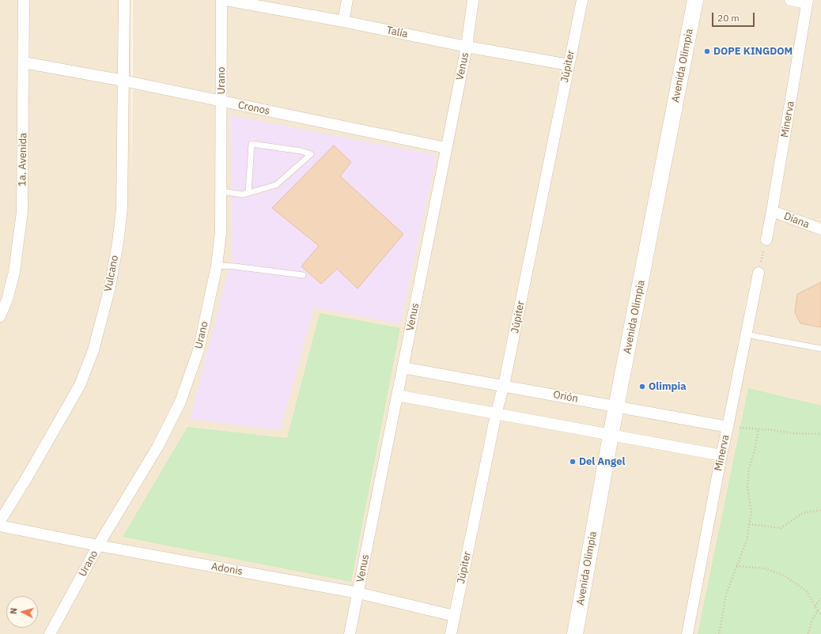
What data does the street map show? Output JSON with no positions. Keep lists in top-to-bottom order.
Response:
{
  "streets": {
    "street": [
      "Talía",
      "Avenida Olimpia",
      "Venus",
      "Júpiter",
      "Urano",
      "Cronos",
      "Minerva",
      "1a. Avenida",
      "Diana",
      "Vulcano",
      "Orión",
      "Adonis"
    ]
  },
  "crossings": [
    ["Talía", "Venus"],
    ["Talía", "Júpiter"],
    ["Avenida Olimpia", "Orión"],
    ["Venus", "Cronos"],
    ["Venus", "Orión"],
    ["Venus", "Adonis"],
    ["Júpiter", "Orión"],
    ["Júpiter", "Adonis"],
    ["Urano", "Cronos"],
    ["Urano", "Adonis"],
    ["Cronos", "1a. Avenida"],
    ["Cronos", "Vulcano"],
    ["Minerva", "Diana"],
    ["Minerva", "Orión"]
  ],
  "places": ["DOPE KINGDOM", "Olimpia", "Del Angel"],
  "scale_bar": "20 m",
  "north": "left"
}
